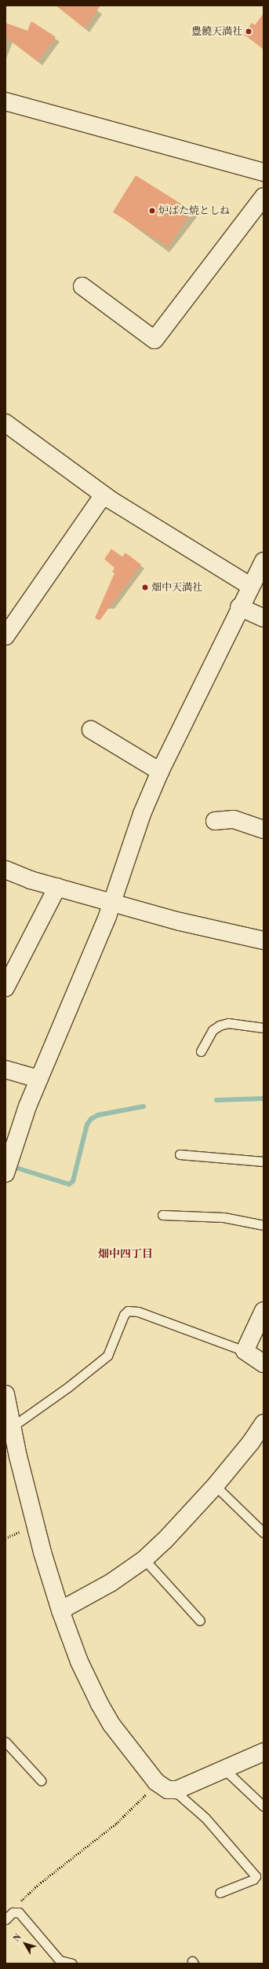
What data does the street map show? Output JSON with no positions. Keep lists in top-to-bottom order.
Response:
{
  "districts": ["畑中四丁目"],
  "places": ["豊饒天満社", "炉ばた焼としね", "畑中天満社"],
  "north": "top left"
}
